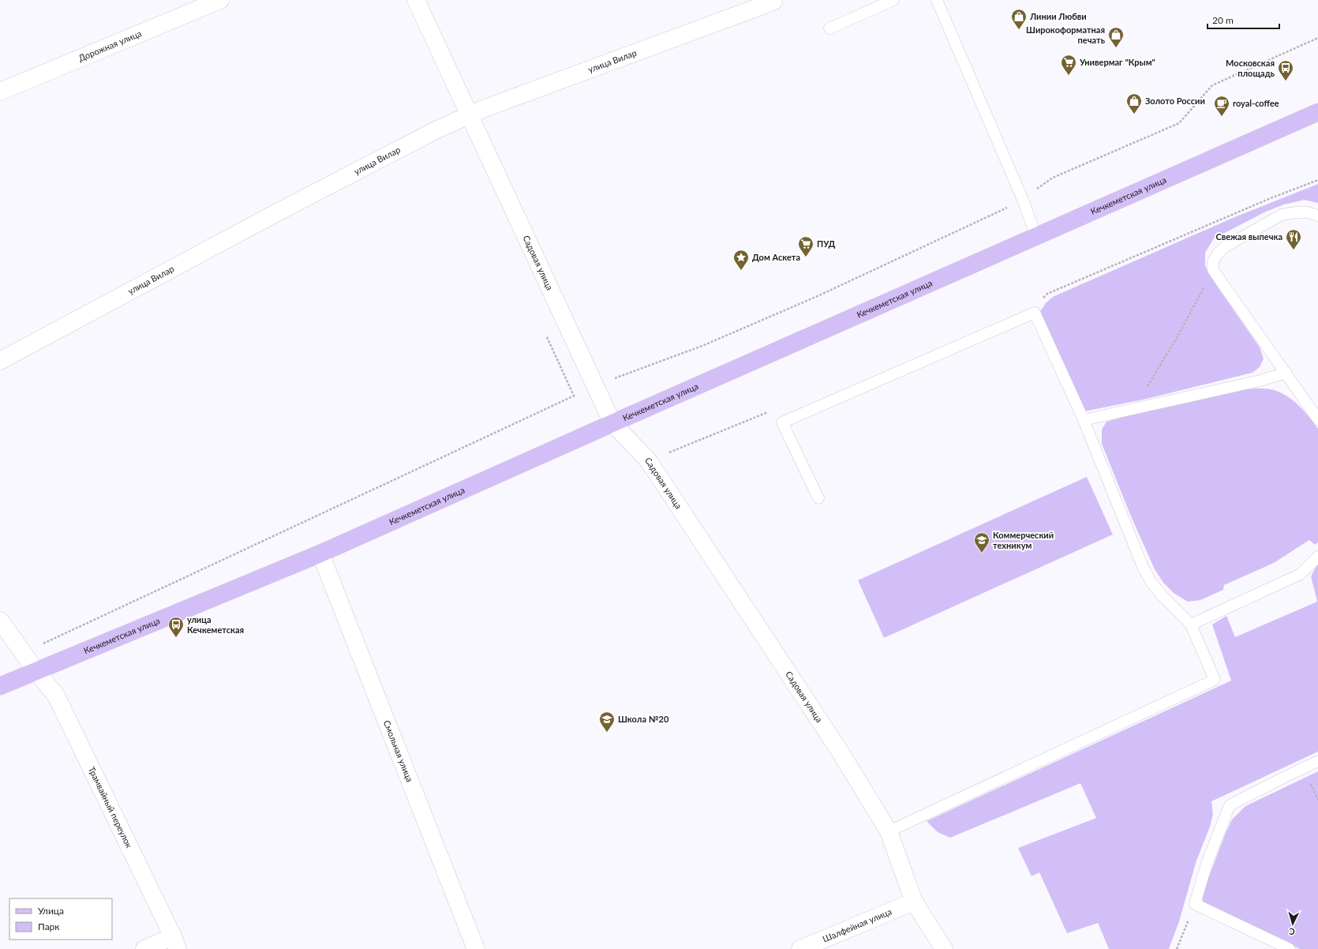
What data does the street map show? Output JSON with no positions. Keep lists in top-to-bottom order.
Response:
{
  "streets": {
    "main road": ["Кечкеметская улица"],
    "street": [
      "Дорожная улица",
      "улица Вилар",
      "Садовая улица",
      "Смольная улица",
      "Трамвайный переулок",
      "Шалфейная улица"
    ]
  },
  "crossings": [
    ["улица Вилар", "Садовая улица"],
    ["Кечкеметская улица", "Садовая улица"],
    ["Кечкеметская улица", "Смольная улица"],
    ["Кечкеметская улица", "Трамвайный переулок"],
    ["Садовая улица", "Шалфейная улица"]
  ],
  "places": {
    "shop": ["Линии Любви", "Широкоформатная печать", "Золото России"],
    "supermarket": ["Универмаг \"Крым\"", "ПУД"],
    "bus stop": ["Московская площадь", "улица Кечкеметская"],
    "cafe": ["royal-coffee"],
    "restaurant": ["Свежая выпечка"],
    "place": ["Дом Аскета"],
    "school or university": ["Коммерческий техникум", "Школа №20"]
  },
  "legend": ["Улица", "Парк"],
  "scale_bar": "20 m",
  "north": "bottom"
}
